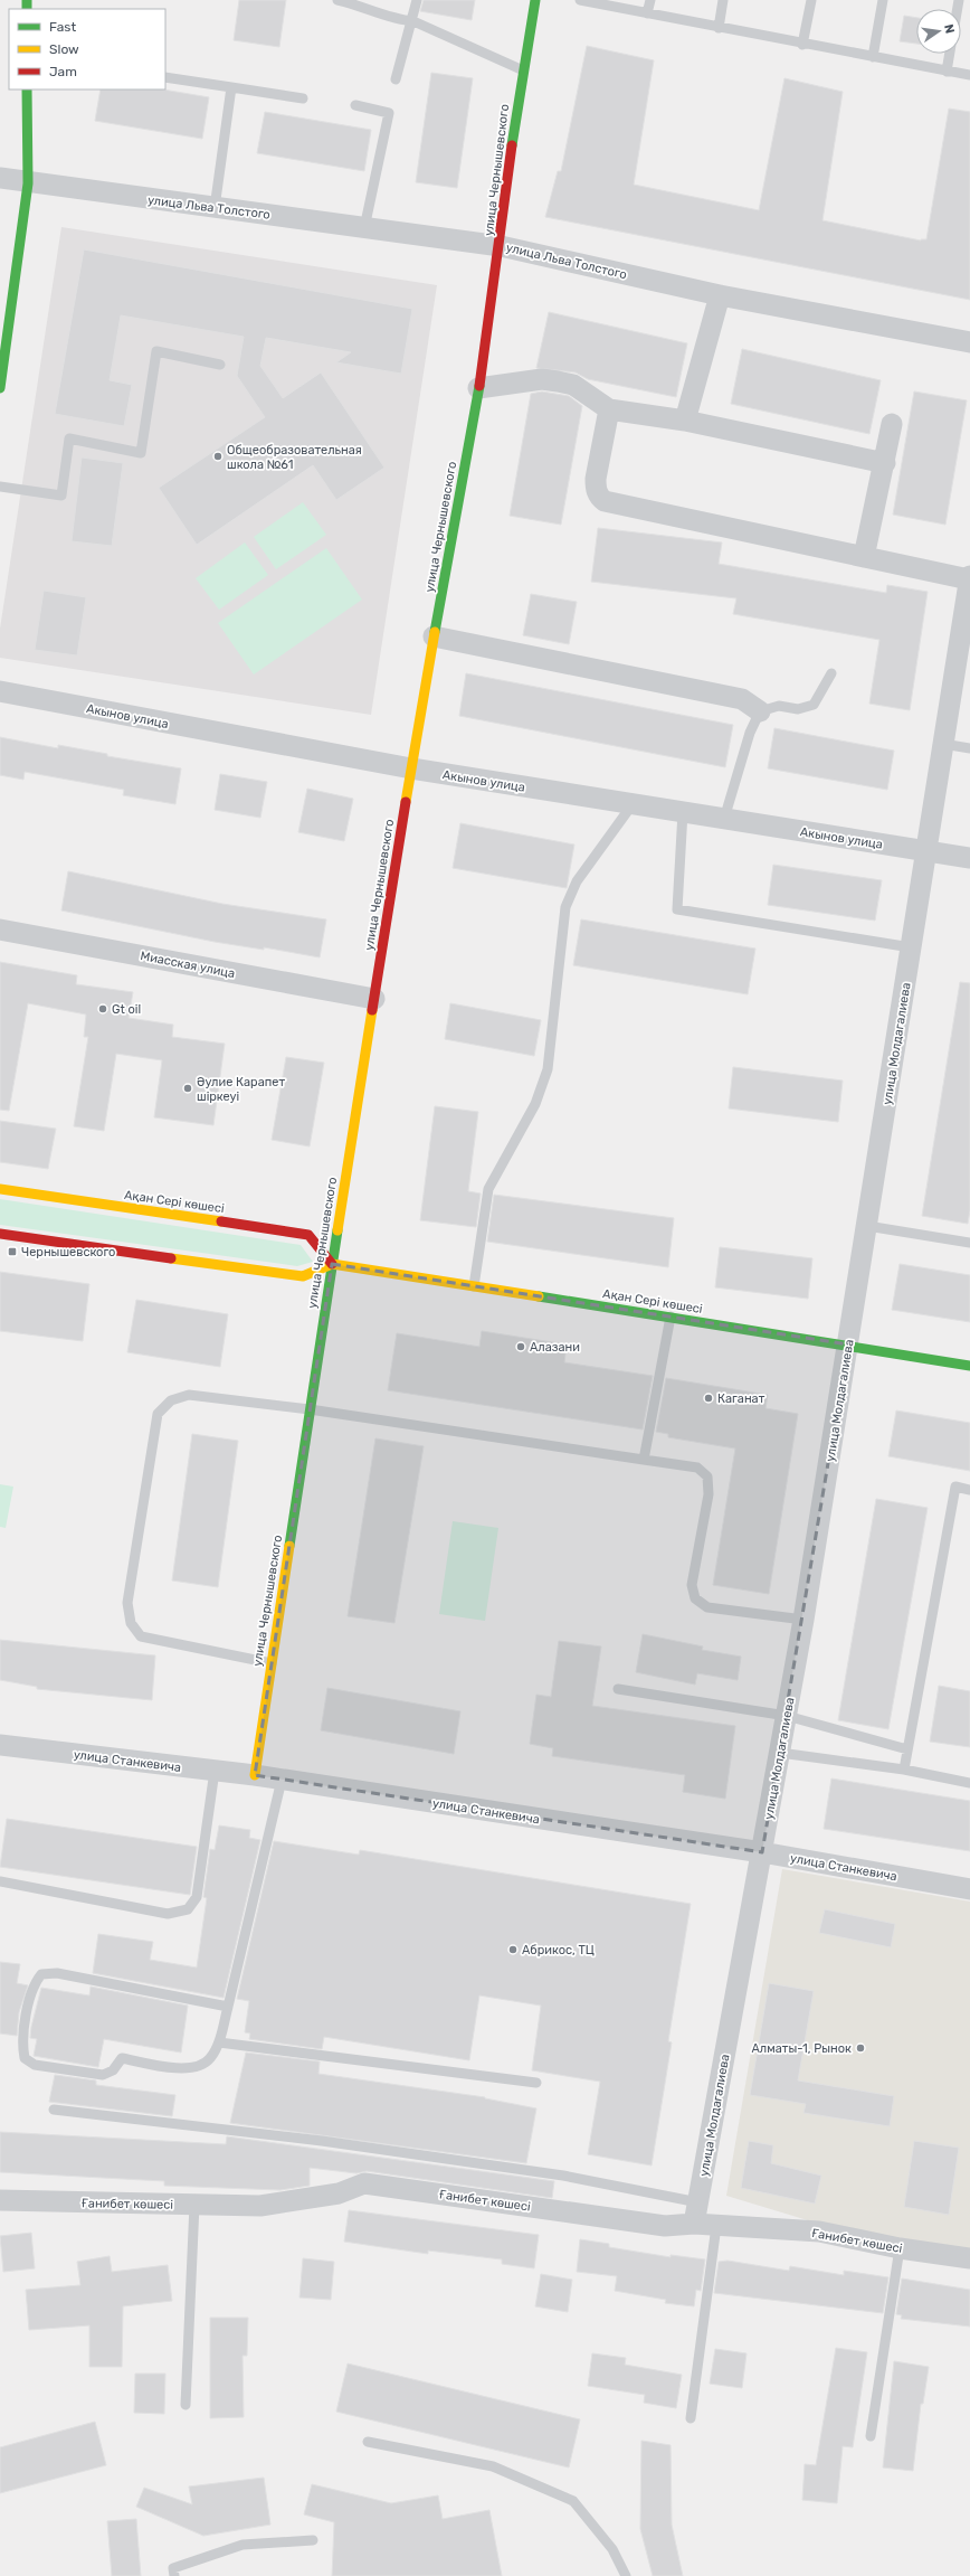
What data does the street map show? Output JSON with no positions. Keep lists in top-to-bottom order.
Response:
{
  "streets": {
    "street": [
      "улица Чернышевского",
      "улица Льва Толстого",
      "Акынов улица",
      "Миасская улица",
      "улица Молдагалиева",
      "Ақан Сері көшесі",
      "улица Станкевича",
      "Ғанибет көшесі"
    ]
  },
  "crossings": [
    ["улица Чернышевского", "улица Льва Толстого"],
    ["улица Чернышевского", "Акынов улица"],
    ["улица Чернышевского", "Миасская улица"],
    ["улица Чернышевского", "Ақан Сері көшесі"],
    ["улица Чернышевского", "улица Станкевича"],
    ["Акынов улица", "улица Молдагалиева"],
    ["улица Молдагалиева", "Ақан Сері көшесі"],
    ["улица Молдагалиева", "улица Станкевича"],
    ["улица Молдагалиева", "Ғанибет көшесі"]
  ],
  "places": {
    "other": [
      "Общеобразовательная школа №61",
      "Gt oil",
      "Әулие Карапет шіркеуі",
      "Алазани",
      "Каганат",
      "Абрикос, ТЦ",
      "Алматы-1, Рынок"
    ],
    "transit": ["Чернышевского"]
  },
  "legend": ["Fast", "Slow", "Jam"],
  "north": "right"
}
